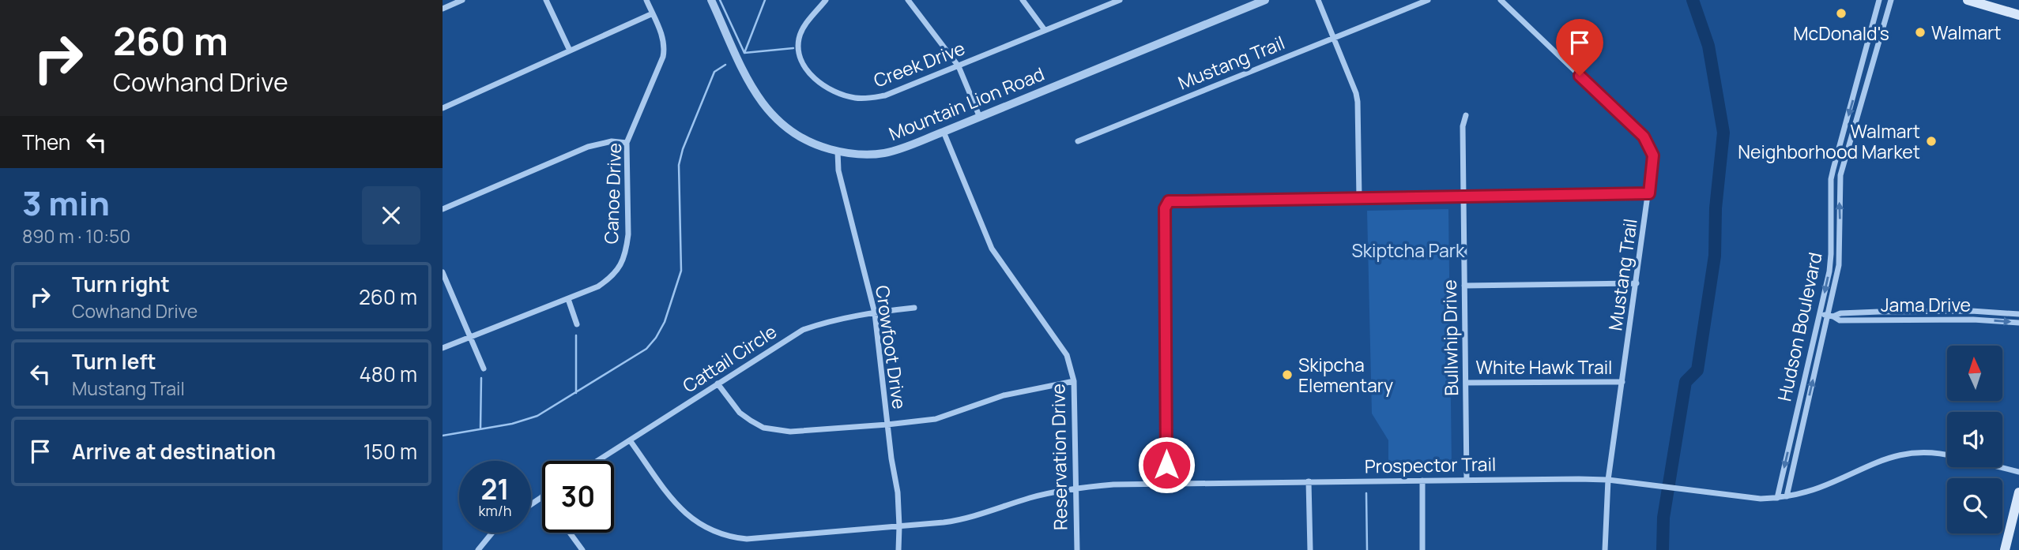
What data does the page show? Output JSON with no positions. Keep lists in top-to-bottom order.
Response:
{
  "streets": {
    "street": [
      "Mustang Trail",
      "Creek Drive",
      "Mountain Lion Road",
      "Canoe Drive",
      "Jama Drive",
      "Hudson Boulevard",
      "Bullwhip Drive",
      "Crowfoot Drive",
      "Cattail Circle",
      "White Hawk Trail",
      "Reservation Drive",
      "Prospector Trail"
    ]
  },
  "crossings": [
    ["Mustang Trail", "White Hawk Trail"],
    ["Mustang Trail", "Prospector Trail"],
    ["Mountain Lion Road", "Crowfoot Drive"],
    ["Mountain Lion Road", "Reservation Drive"],
    ["Jama Drive", "Hudson Boulevard"],
    ["Hudson Boulevard", "Prospector Trail"],
    ["Bullwhip Drive", "White Hawk Trail"],
    ["Bullwhip Drive", "Prospector Trail"],
    ["Crowfoot Drive", "Cattail Circle"],
    ["Crowfoot Drive", "Prospector Trail"],
    ["Cattail Circle", "Prospector Trail"],
    ["Reservation Drive", "Prospector Trail"]
  ],
  "parks": ["Skiptcha Park"],
  "places": [
    "McDonald's",
    "Walmart",
    "Walmart Neighborhood Market",
    "Skipcha Elementary"
  ],
  "north": "top",
  "page": {
    "turn": ["260 m", "Cowhand Drive"],
    "then": "Then",
    "heading": ["3 min", "890 m · 10:50"],
    "list": [
      {
        "name": "Turn right",
        "note": "Cowhand Drive",
        "value": "260 m"
      },
      {
        "name": "Turn left",
        "note": "Mustang Trail",
        "value": "480 m"
      },
      {
        "name": "Arrive at destination",
        "value": "150 m"
      }
    ],
    "speed": "21 km/h",
    "limit": "30"
  }
}
